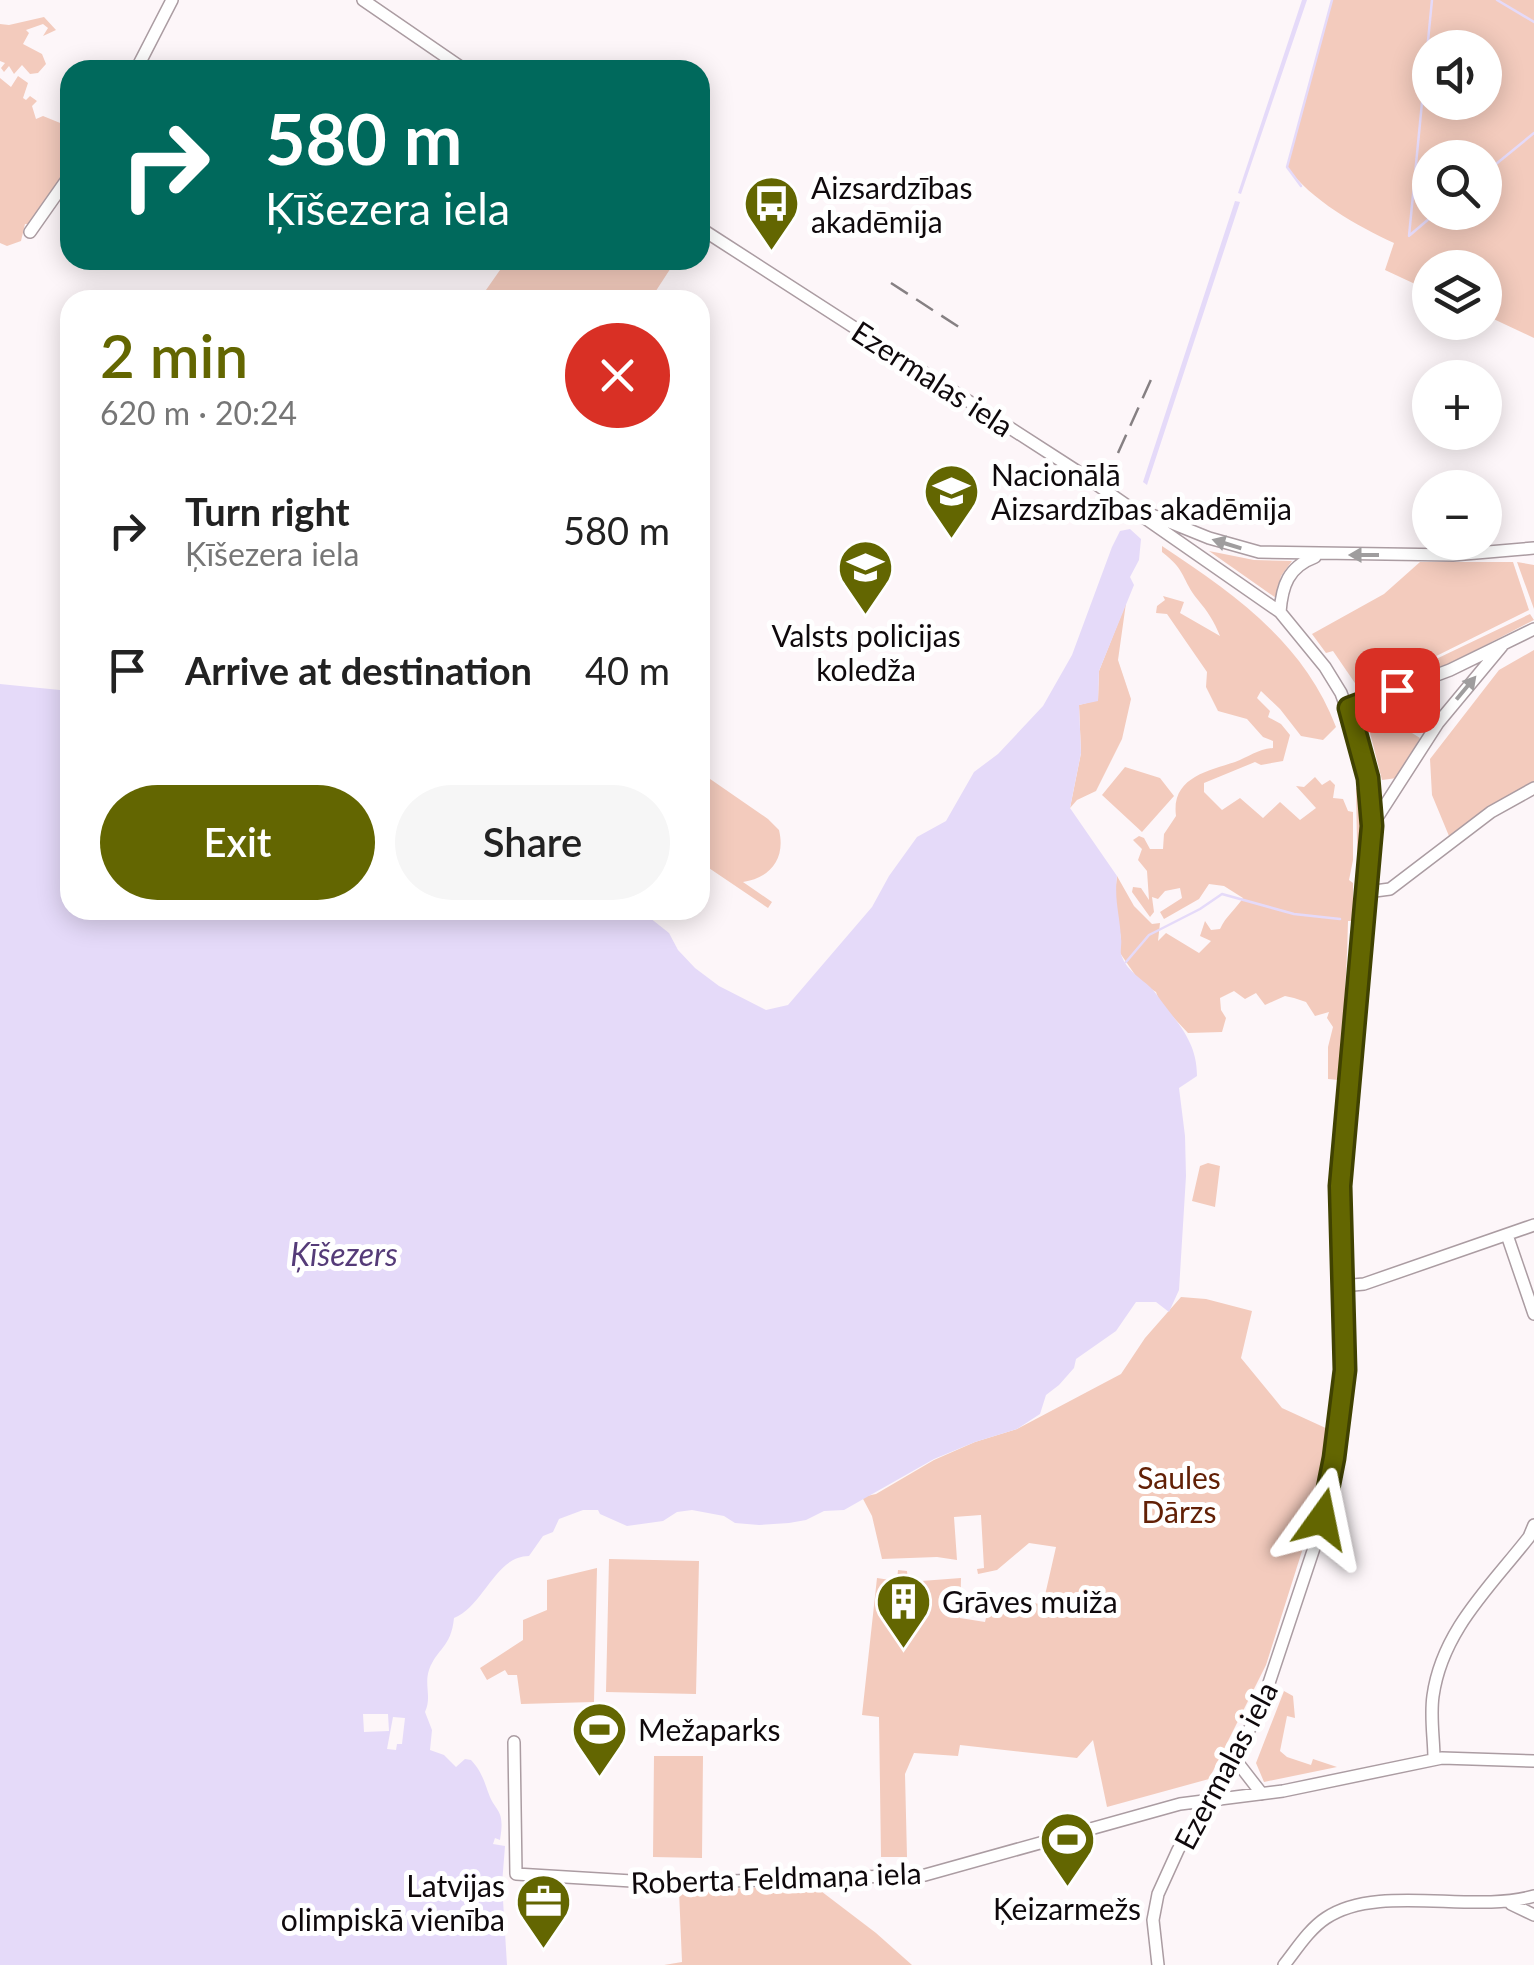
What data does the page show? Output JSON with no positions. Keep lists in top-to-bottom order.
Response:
{
  "streets": {
    "street": ["Ezermalas iela", "Roberta Feldmaņa iela"]
  },
  "crossings": [
    ["Ezermalas iela", "Roberta Feldmaņa iela"]
  ],
  "water": ["Ķīšezers"],
  "parks": ["Saules Dārzs"],
  "places": {
    "bus stop": ["Aizsardzības akadēmija"],
    "school or university": ["Nacionālā Aizsardzības akadēmija", "Valsts policijas koledža"],
    "building": ["Grāves muiža"],
    "sports": ["Mežaparks", "Ķeizarmežs"],
    "office": ["Latvijas olimpiskā vienība"]
  },
  "page": {
    "map_buttons": ["+", "−"],
    "turn": ["580 m", "Ķīšezera iela"],
    "heading": ["2 min", "620 m · 20:24"],
    "list": [
      {
        "name": "Turn right",
        "note": "Ķīšezera iela",
        "value": "580 m"
      },
      {
        "name": "Arrive at destination",
        "value": "40 m"
      }
    ],
    "buttons": ["Exit", "Share"]
  }
}
